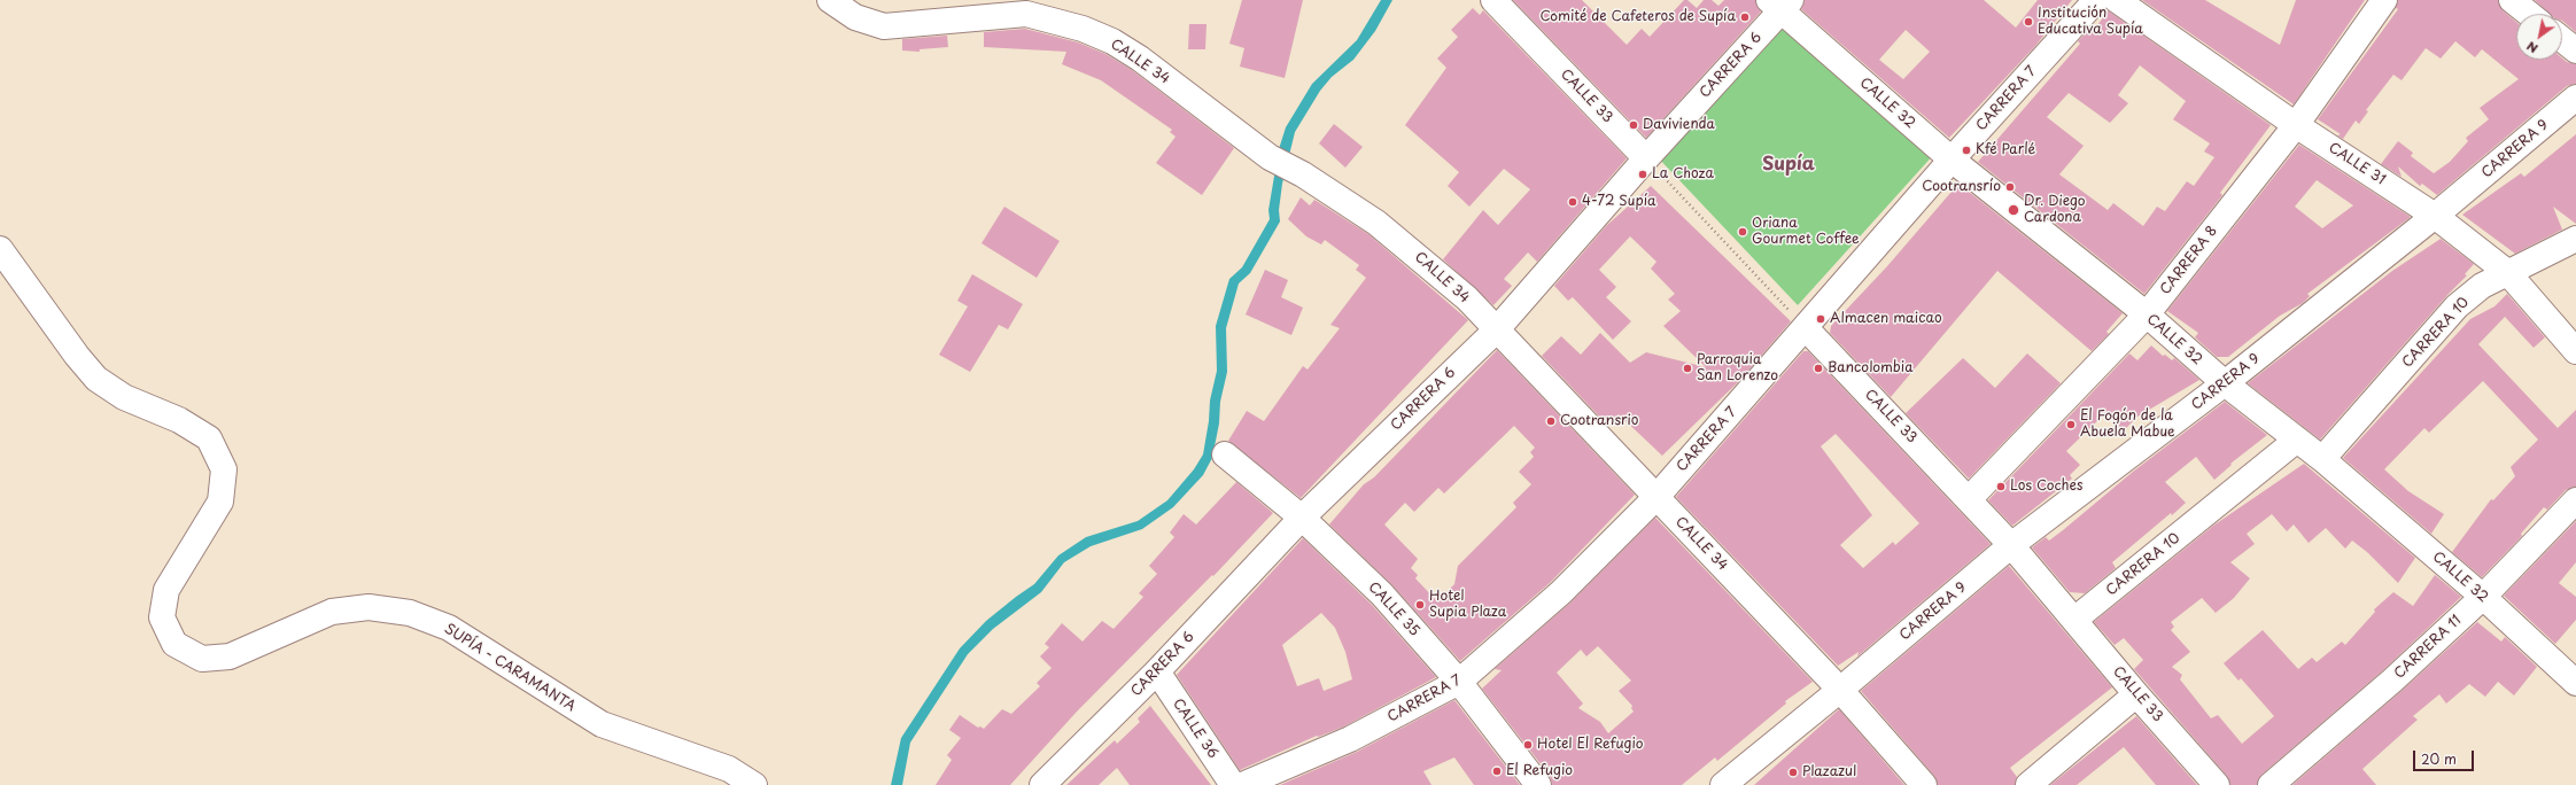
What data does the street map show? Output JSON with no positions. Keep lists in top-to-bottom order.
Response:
{
  "streets": {
    "street": [
      "CALLE 34",
      "CARRERA 6",
      "CALLE 33",
      "CARRERA 7",
      "CALLE 32",
      "CARRERA 9",
      "CALLE 31",
      "CARRERA 8",
      "CARRERA 10",
      "CALLE 35",
      "CARRERA 11",
      "SUPÍA - CARAMANTA",
      "CALLE 36"
    ]
  },
  "crossings": [
    ["CALLE 34", "CARRERA 6"],
    ["CALLE 34", "CARRERA 7"],
    ["CALLE 34", "CARRERA 9"],
    ["CARRERA 6", "CALLE 33"],
    ["CARRERA 6", "CALLE 32"],
    ["CARRERA 6", "CALLE 35"],
    ["CARRERA 6", "CALLE 36"],
    ["CALLE 33", "CARRERA 7"],
    ["CALLE 33", "CARRERA 9"],
    ["CALLE 33", "CARRERA 8"],
    ["CALLE 33", "CARRERA 10"],
    ["CARRERA 7", "CALLE 32"],
    ["CARRERA 7", "CALLE 35"],
    ["CALLE 32", "CARRERA 9"],
    ["CALLE 32", "CARRERA 8"],
    ["CALLE 32", "CARRERA 10"],
    ["CALLE 32", "CARRERA 11"],
    ["CARRERA 9", "CALLE 31"],
    ["CALLE 31", "CARRERA 8"],
    ["CALLE 31", "CARRERA 10"]
  ],
  "districts": ["Supía"],
  "places": [
    "Comité de Cafeteros de Supía",
    "Institución Educativa Supía",
    "Davivienda",
    "Kfé Parlé",
    "La Choza",
    "Cootransrío",
    "4-72 Supía",
    "Dr. Diego Cardona",
    "Oriana Gourmet Coffee",
    "Almacen maicao",
    "Parroquia San Lorenzo",
    "Bancolombia",
    "Cootransrio",
    "El Fogón de la Abuela Mabue",
    "Los Coches",
    "Hotel Supia Plaza",
    "Hotel El Refugio",
    "El Refugio",
    "Plazazul"
  ],
  "scale_bar": "20 m",
  "north": "bottom left"
}
